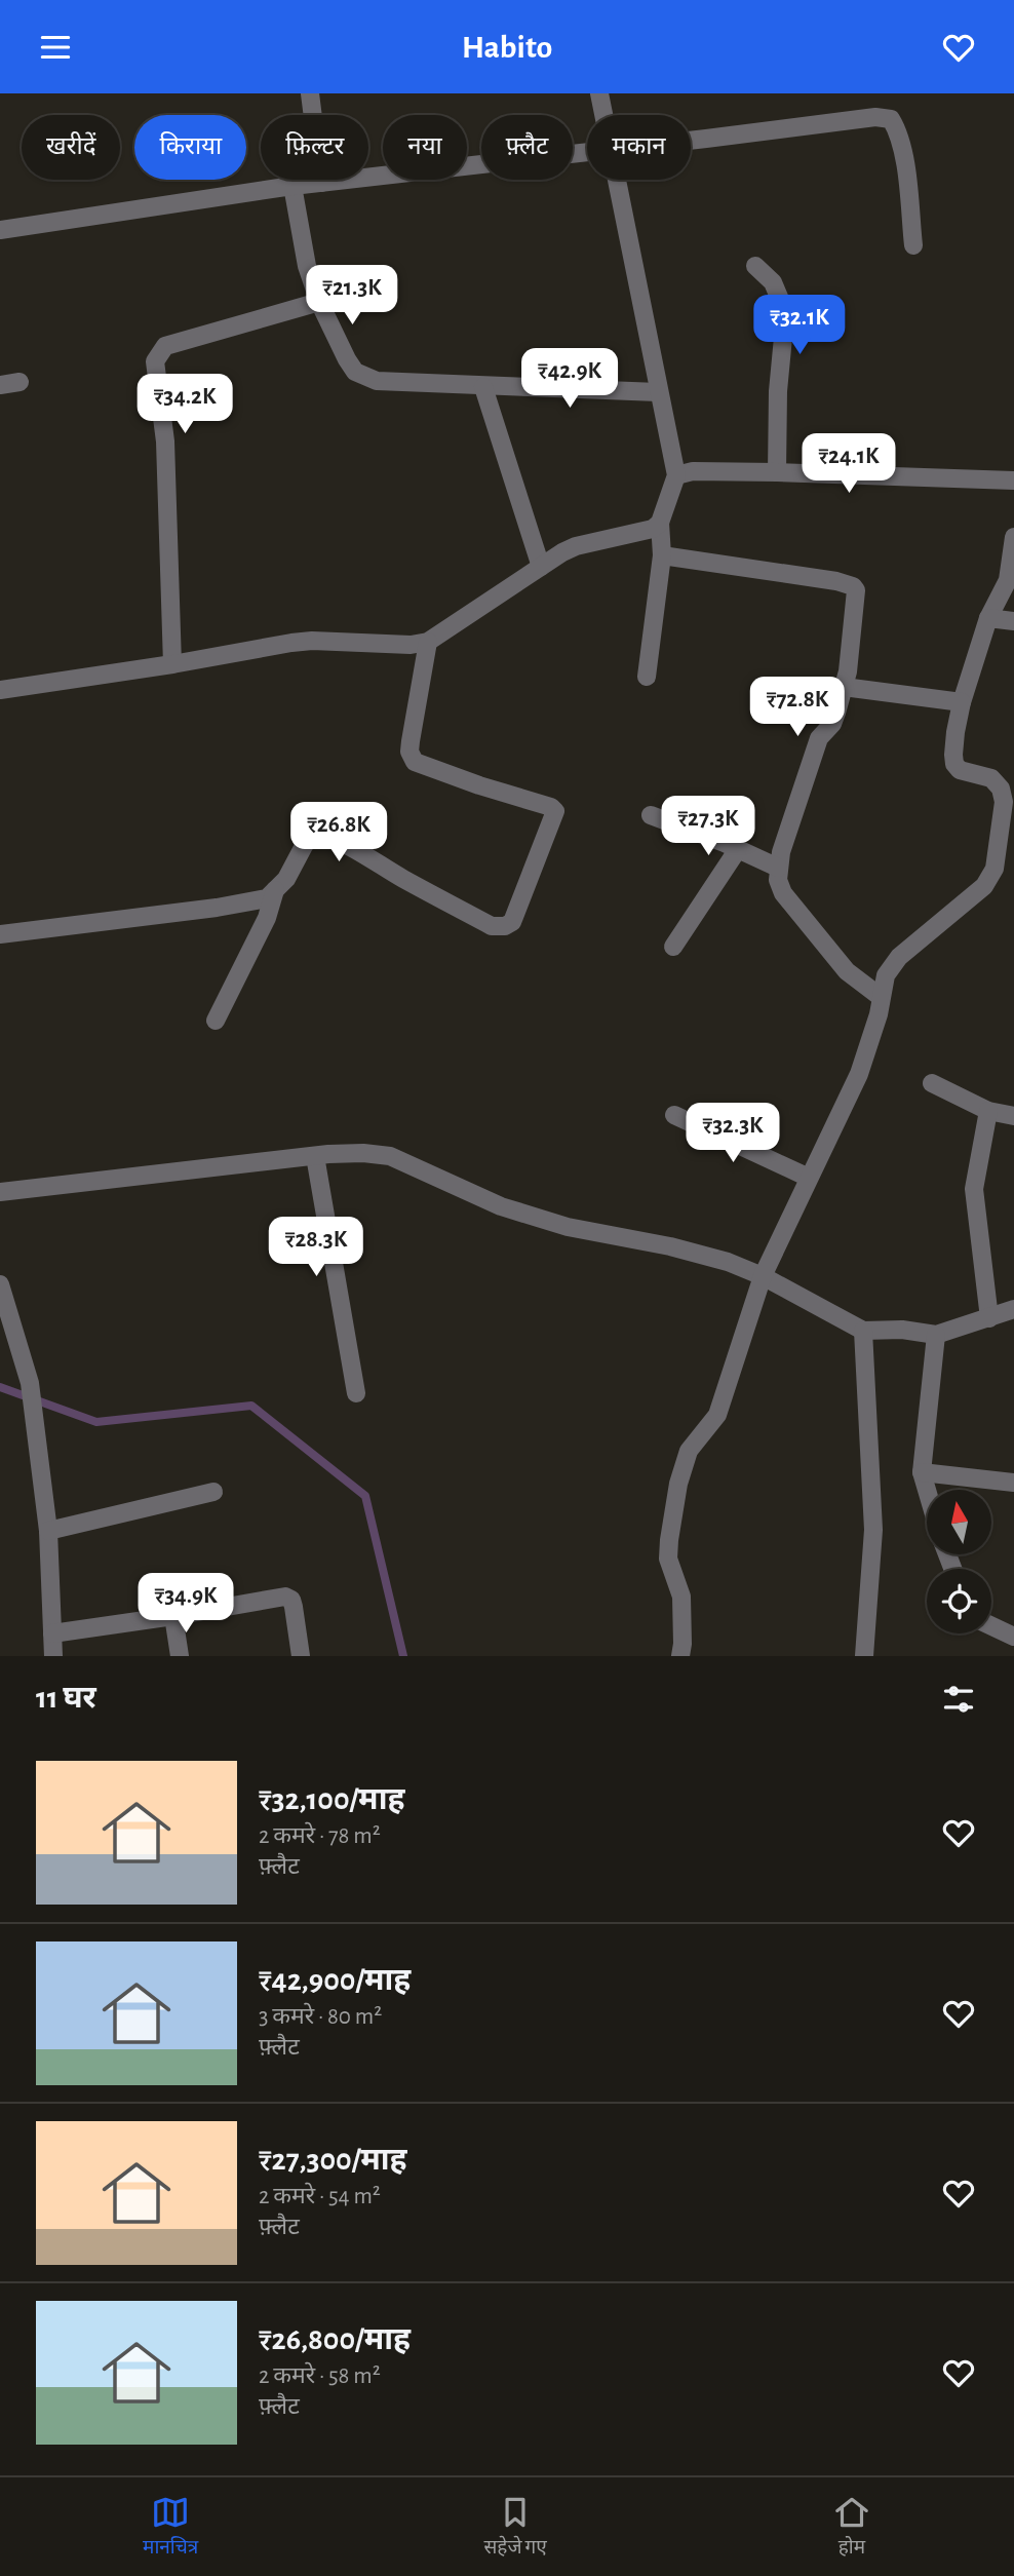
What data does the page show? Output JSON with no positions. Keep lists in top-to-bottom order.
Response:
{
  "north": "top",
  "page": {
    "header": "Habito",
    "chip": [
      "खरीदें",
      "किराया",
      "फ़िल्टर",
      "नया",
      "फ़्लैट",
      "मकान"
    ],
    "price": [
      "₹21.3K",
      "₹32.1K",
      "₹42.9K",
      "₹34.2K",
      "₹24.1K",
      "₹72.8K",
      "₹27.3K",
      "₹26.8K",
      "₹32.3K",
      "₹28.3K",
      "₹34.9K"
    ],
    "heading": "11 घर",
    "list": [
      {
        "name": "₹32,100/माह",
        "note": "2 कमरे · 78 m² · फ़्लैट"
      },
      {
        "name": "₹42,900/माह",
        "note": "3 कमरे · 80 m² · फ़्लैट"
      },
      {
        "name": "₹27,300/माह",
        "note": "2 कमरे · 54 m² · फ़्लैट"
      },
      {
        "name": "₹26,800/माह",
        "note": "2 कमरे · 58 m² · फ़्लैट"
      }
    ],
    "tabs": ["मानचित्र", "सहेजे गए", "होम"]
  }
}
